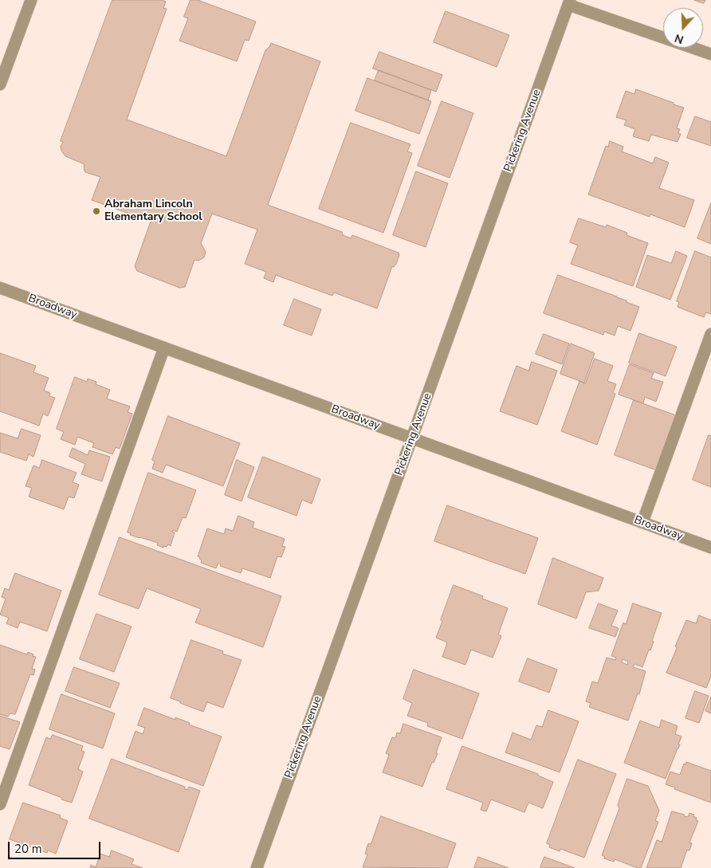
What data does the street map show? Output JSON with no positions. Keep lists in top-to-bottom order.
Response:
{
  "streets": {
    "street": ["Pickering Avenue", "Broadway"]
  },
  "crossings": [
    ["Pickering Avenue", "Broadway"]
  ],
  "places": ["Abraham Lincoln Elementary School"],
  "scale_bar": "20 m",
  "north": "bottom"
}
